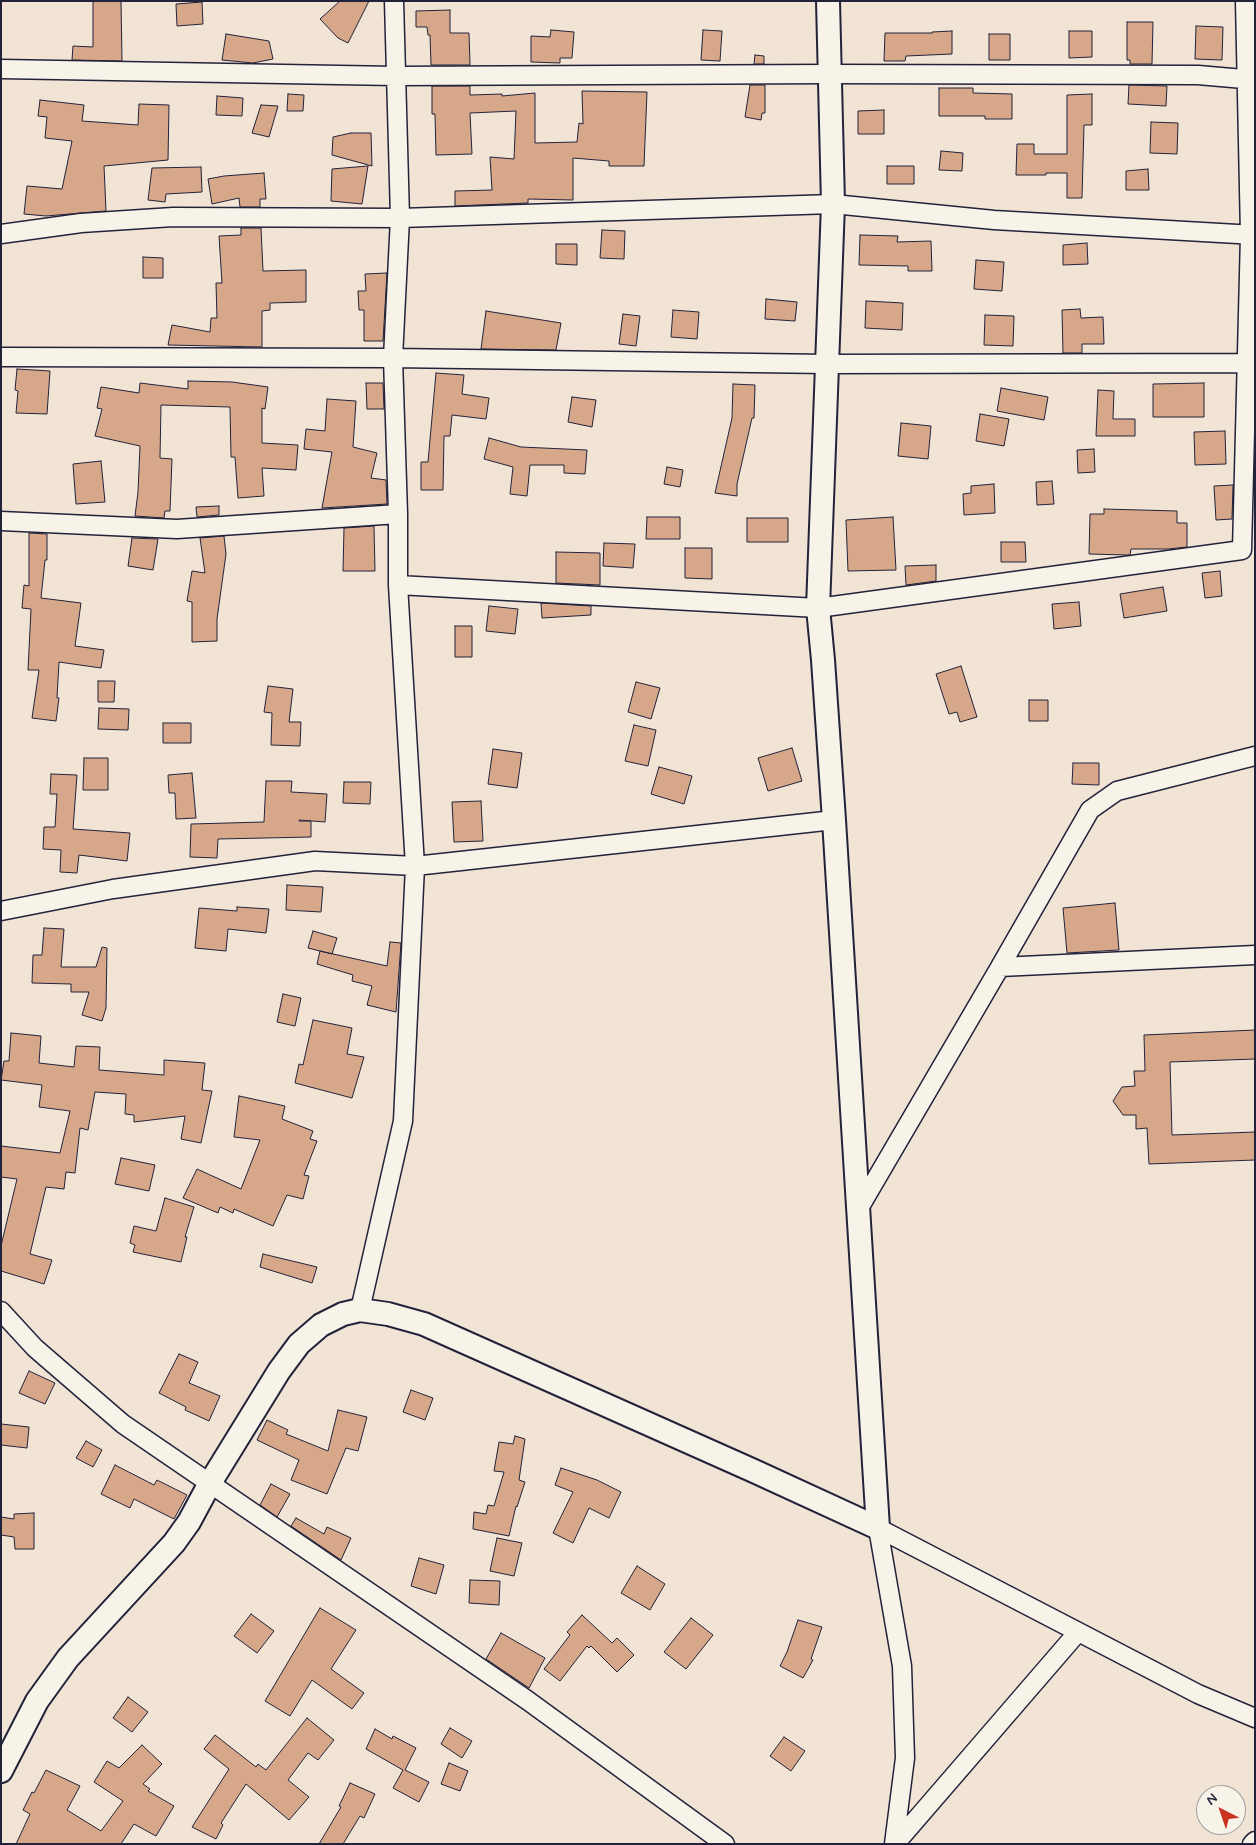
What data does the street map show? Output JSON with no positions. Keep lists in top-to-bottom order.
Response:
{
  "north": "top left"
}
